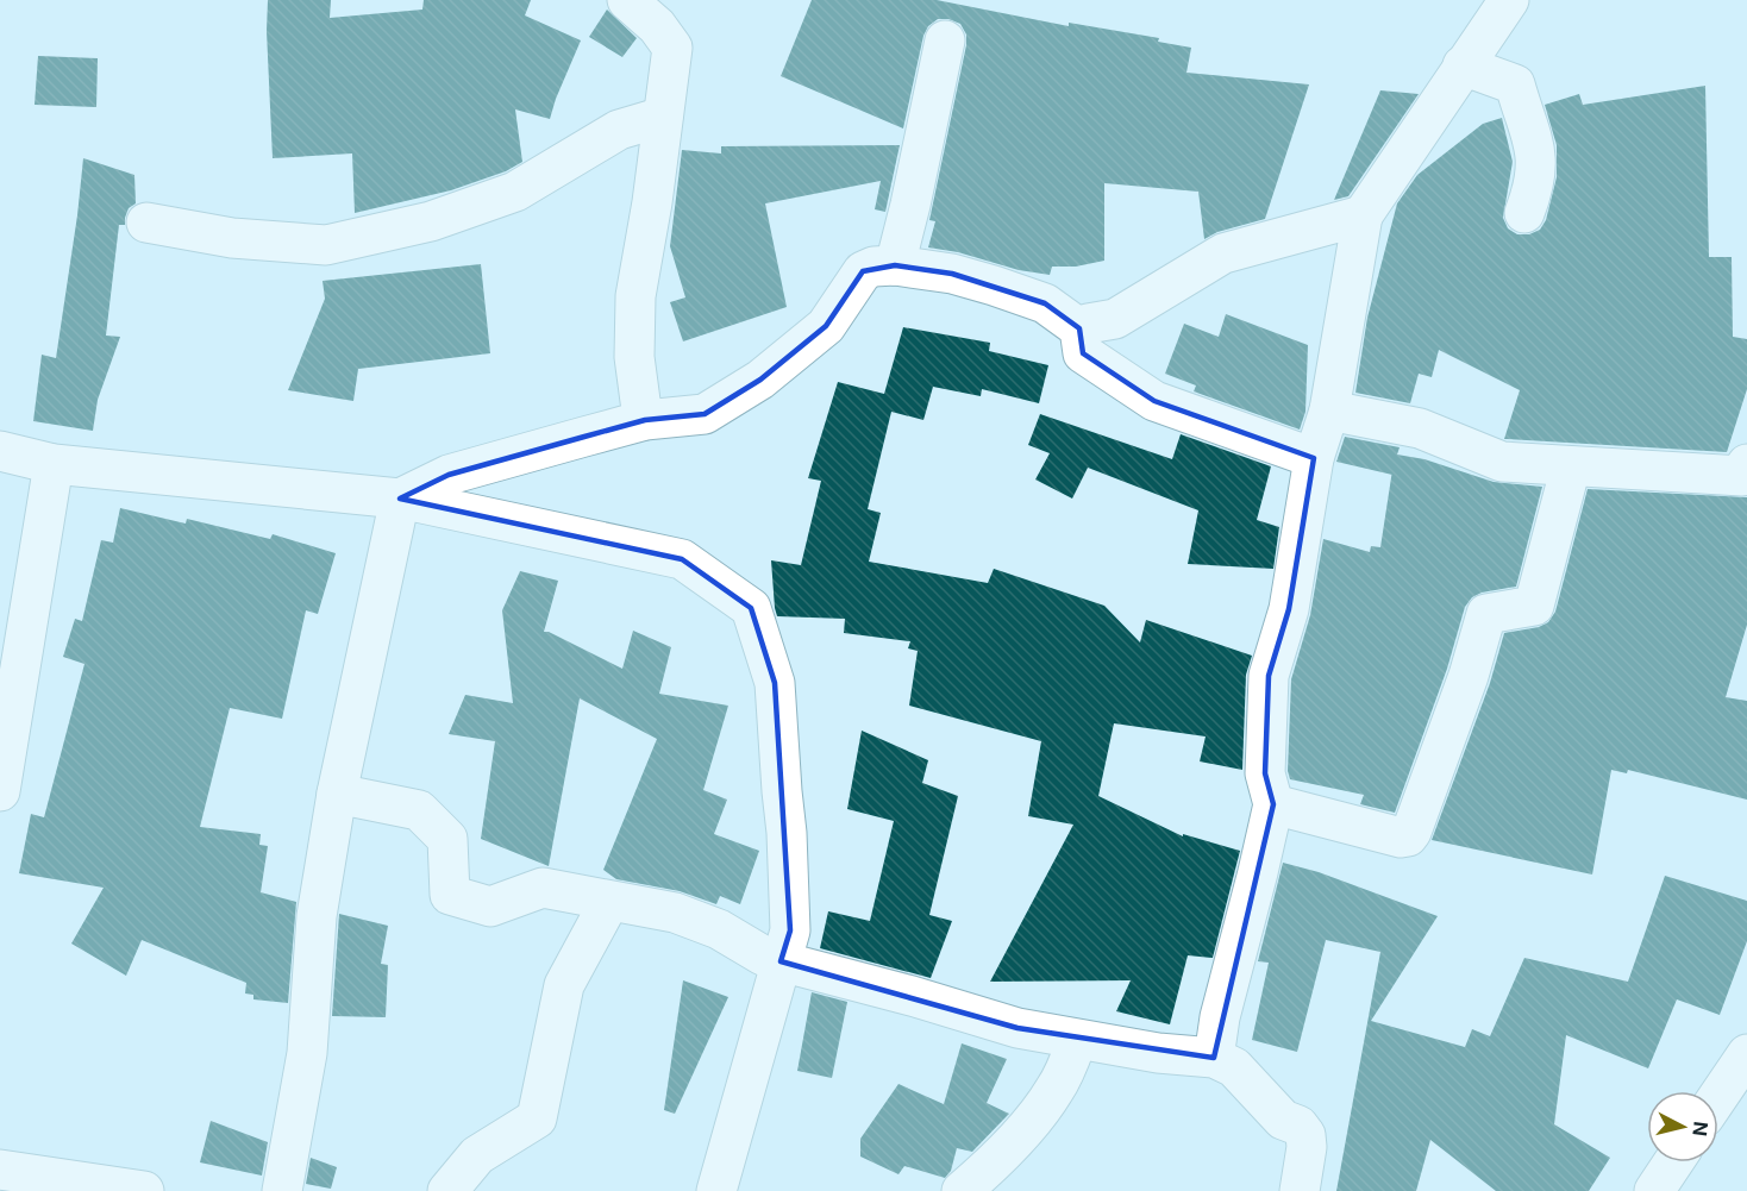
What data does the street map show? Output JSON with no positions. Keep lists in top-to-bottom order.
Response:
{
  "north": "right"
}
